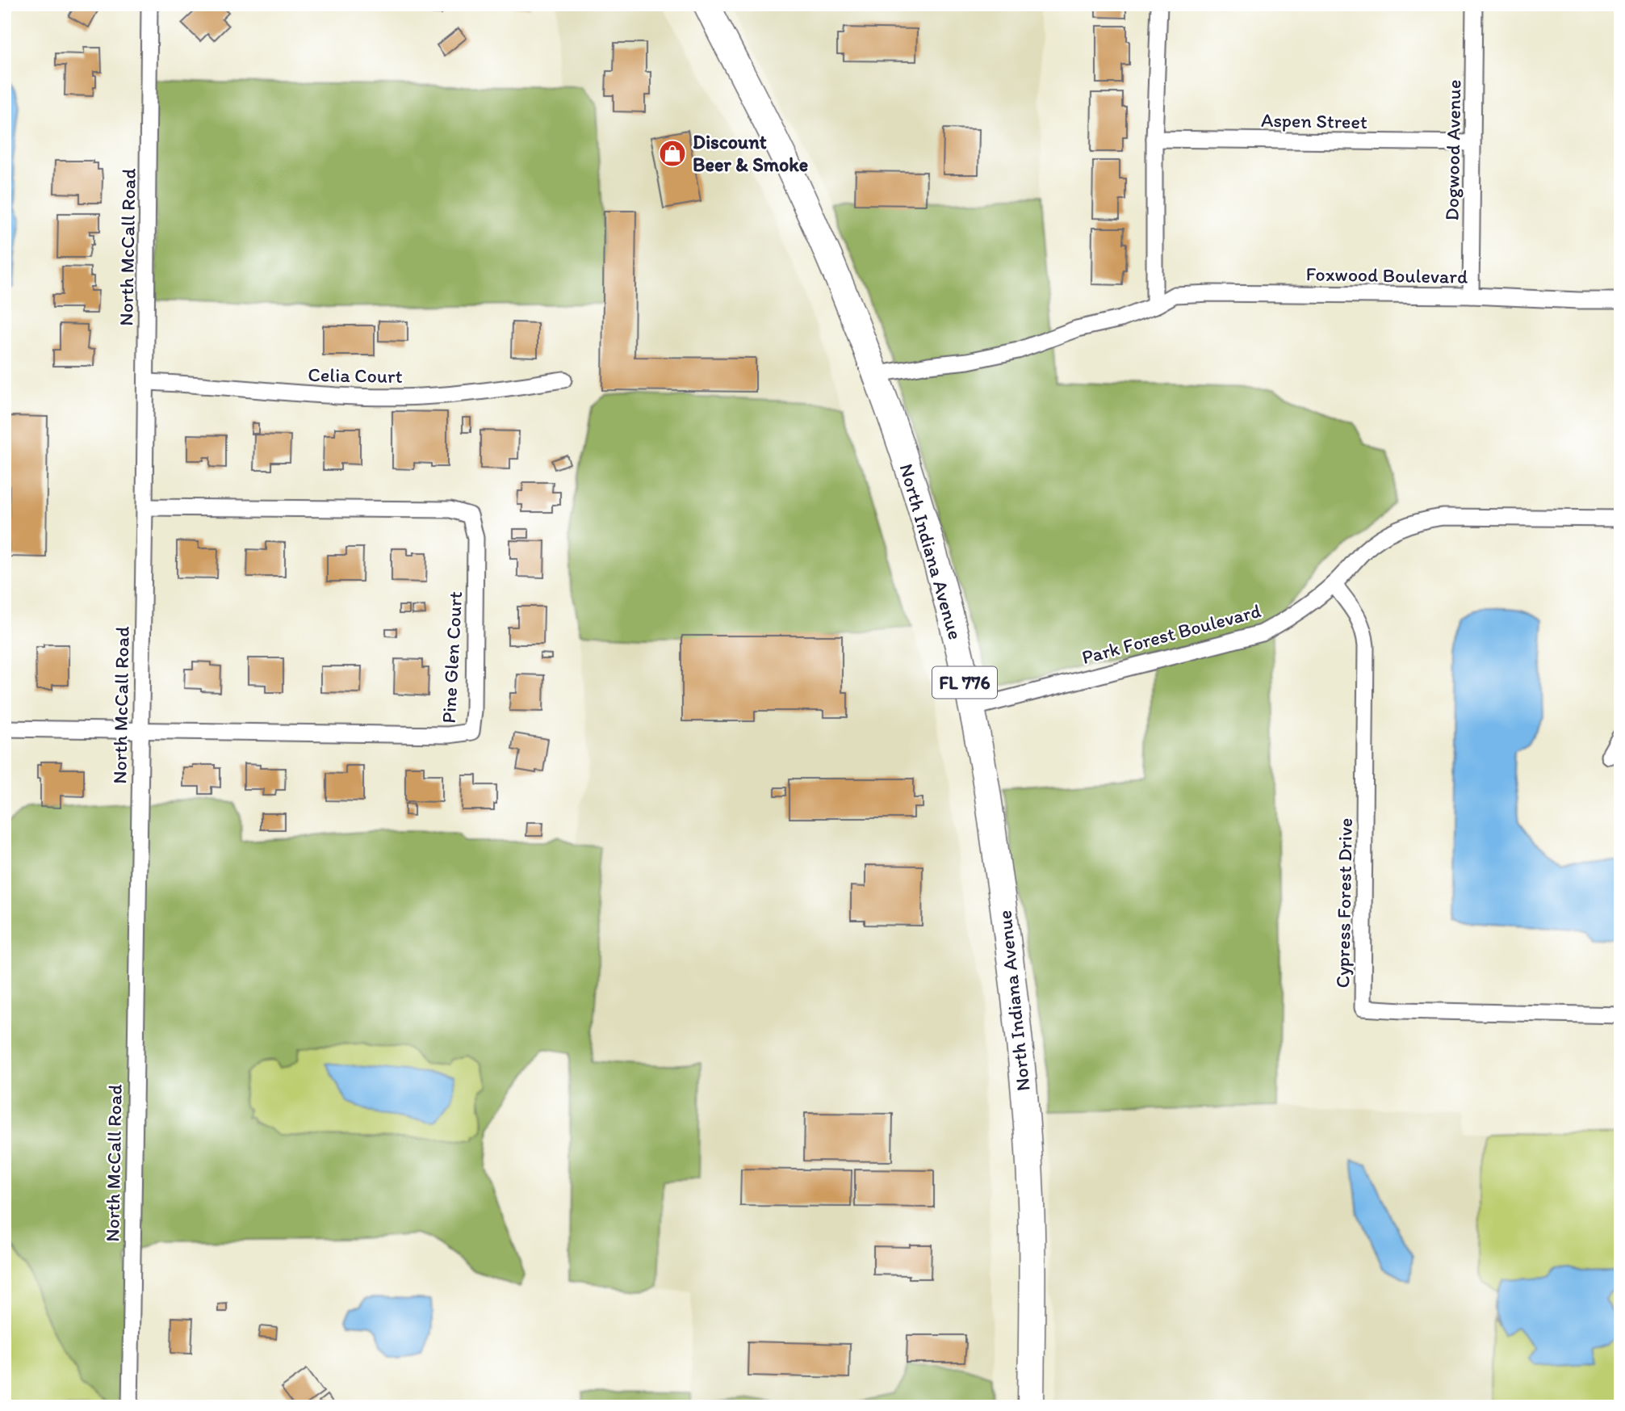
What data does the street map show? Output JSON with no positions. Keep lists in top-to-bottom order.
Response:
{
  "streets": {
    "main road": ["North Indiana Avenue", "FL 776"],
    "street": [
      "Aspen Street",
      "Dogwood Avenue",
      "North McCall Road",
      "Foxwood Boulevard",
      "Celia Court",
      "Park Forest Boulevard",
      "Pine Glen Court",
      "Cypress Forest Drive"
    ]
  },
  "crossings": [
    ["Aspen Street", "Dogwood Avenue"],
    ["Dogwood Avenue", "Foxwood Boulevard"],
    ["North McCall Road", "Celia Court"],
    ["North McCall Road", "Pine Glen Court"],
    ["Foxwood Boulevard", "North Indiana Avenue"],
    ["North Indiana Avenue", "Park Forest Boulevard"],
    ["Park Forest Boulevard", "Cypress Forest Drive"]
  ],
  "places": {
    "shop": ["Discount Beer & Smoke"]
  }
}
